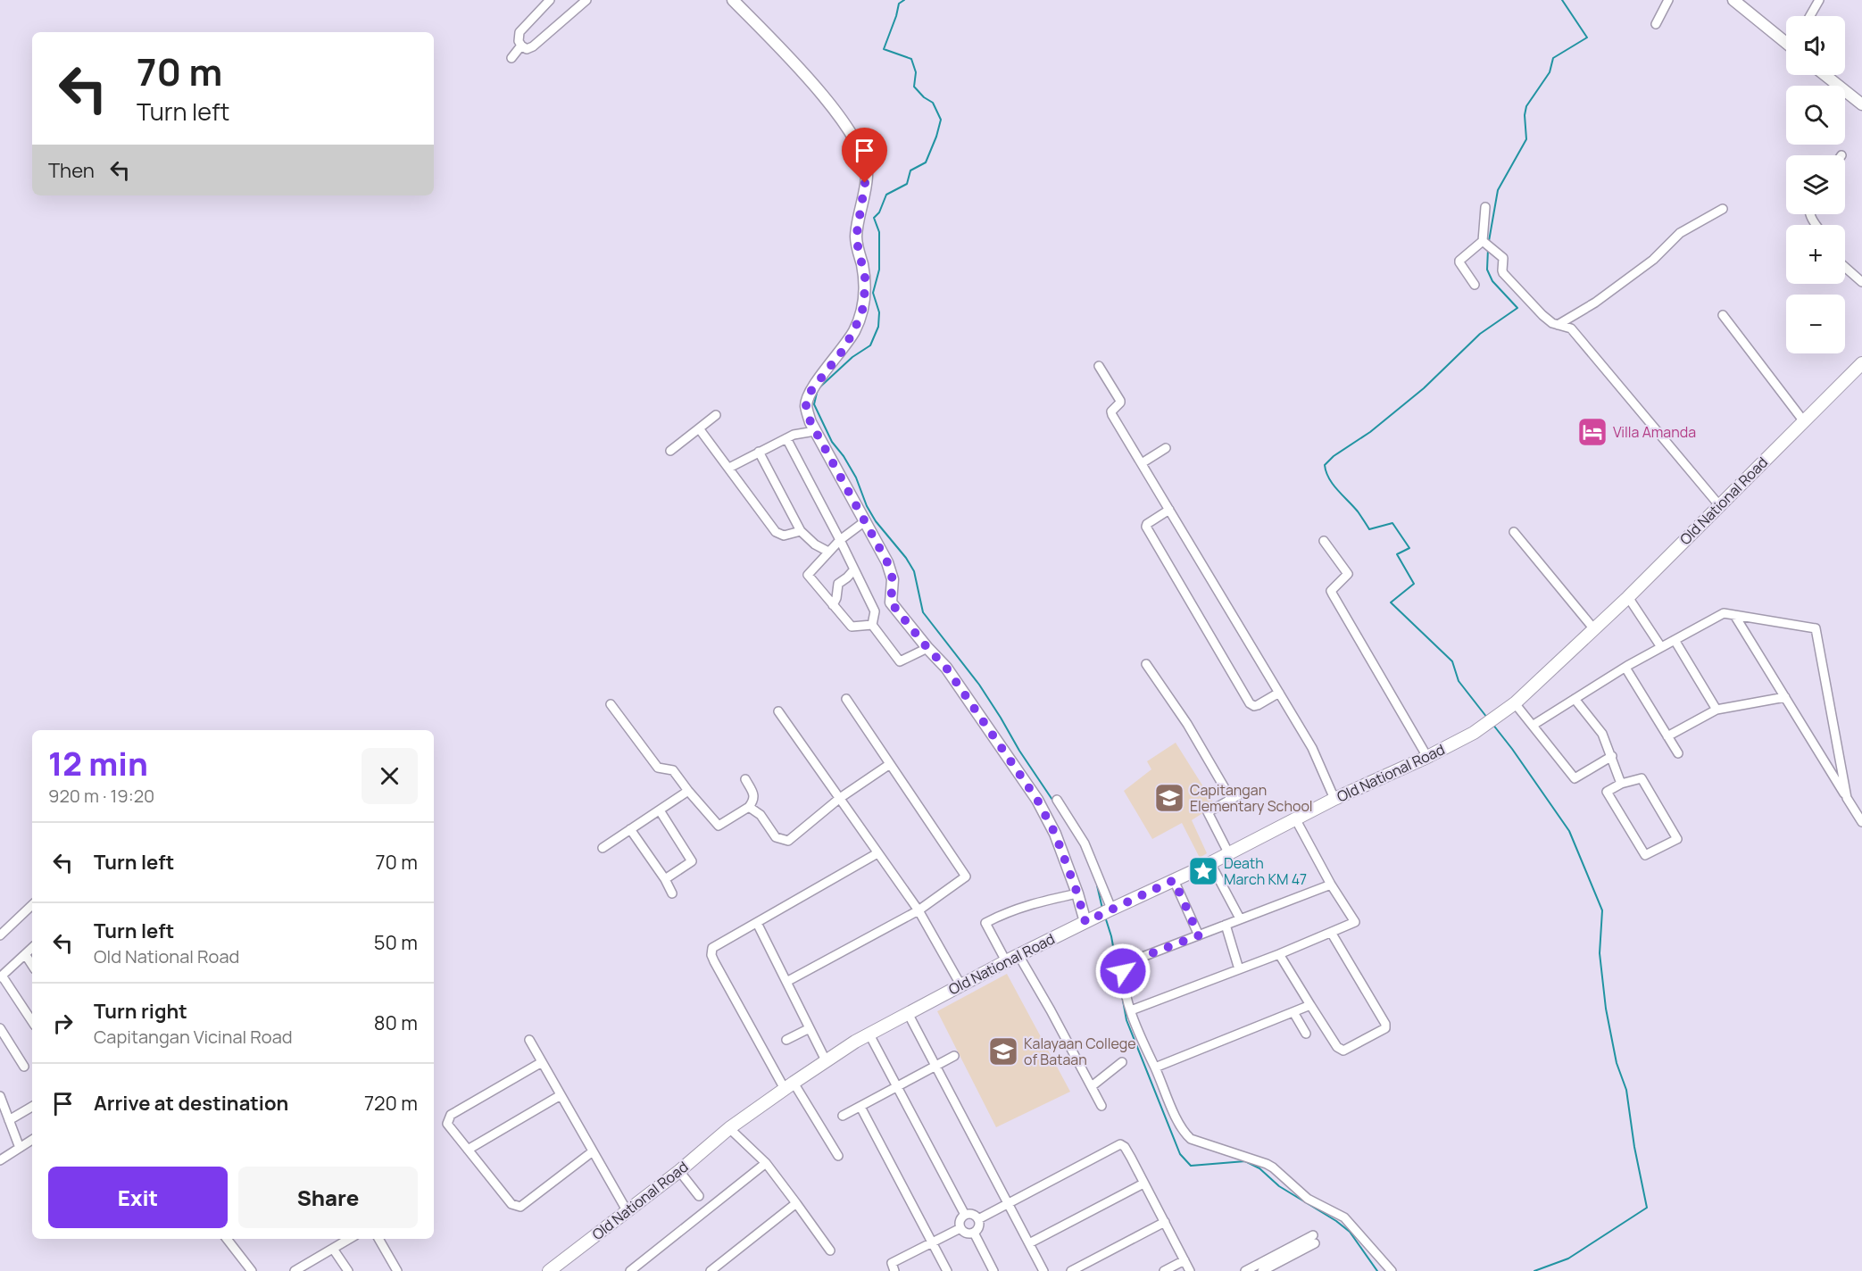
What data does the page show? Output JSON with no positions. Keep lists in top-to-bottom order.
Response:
{
  "streets": {
    "main road": ["Old National Road"]
  },
  "places": {
    "hotel": ["Villa Amanda"],
    "school or university": ["Capitangan Elementary School", "Kalayaan College of Bataan"],
    "place": ["Death March KM 47"]
  },
  "page": {
    "map_buttons": ["+", "−"],
    "turn": ["70 m", "Turn left"],
    "then": "Then",
    "heading": ["12 min", "920 m · 19:20"],
    "list": [
      {
        "name": "Turn left",
        "value": "70 m"
      },
      {
        "name": "Turn left",
        "note": "Old National Road",
        "value": "50 m"
      },
      {
        "name": "Turn right",
        "note": "Capitangan Vicinal Road",
        "value": "80 m"
      },
      {
        "name": "Arrive at destination",
        "value": "720 m"
      }
    ],
    "buttons": ["Exit", "Share"]
  }
}
